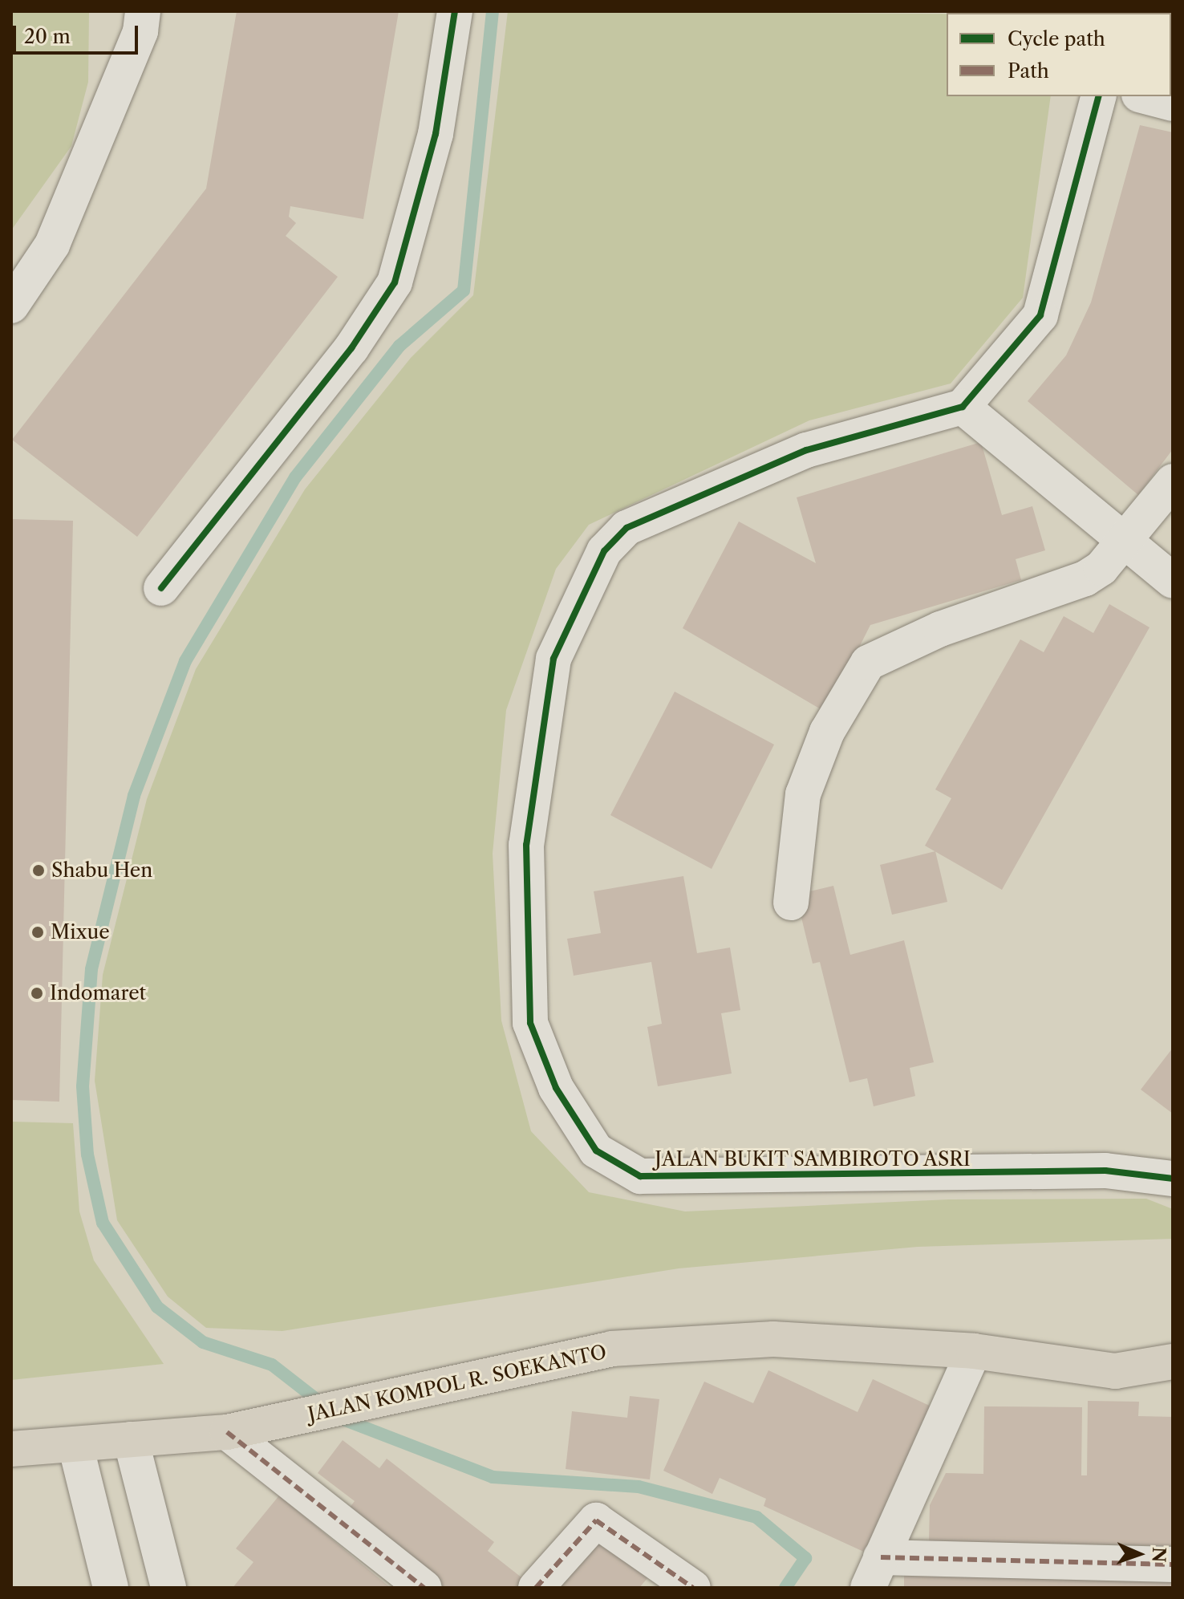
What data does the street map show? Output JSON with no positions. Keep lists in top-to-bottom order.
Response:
{
  "streets": {
    "main road": ["JALAN KOMPOL R. SOEKANTO"],
    "street": ["JALAN BUKIT SAMBIROTO ASRI"]
  },
  "places": ["Shabu Hen", "Mixue", "Indomaret"],
  "legend": ["Cycle path", "Path"],
  "scale_bar": "20 m",
  "north": "right"
}
